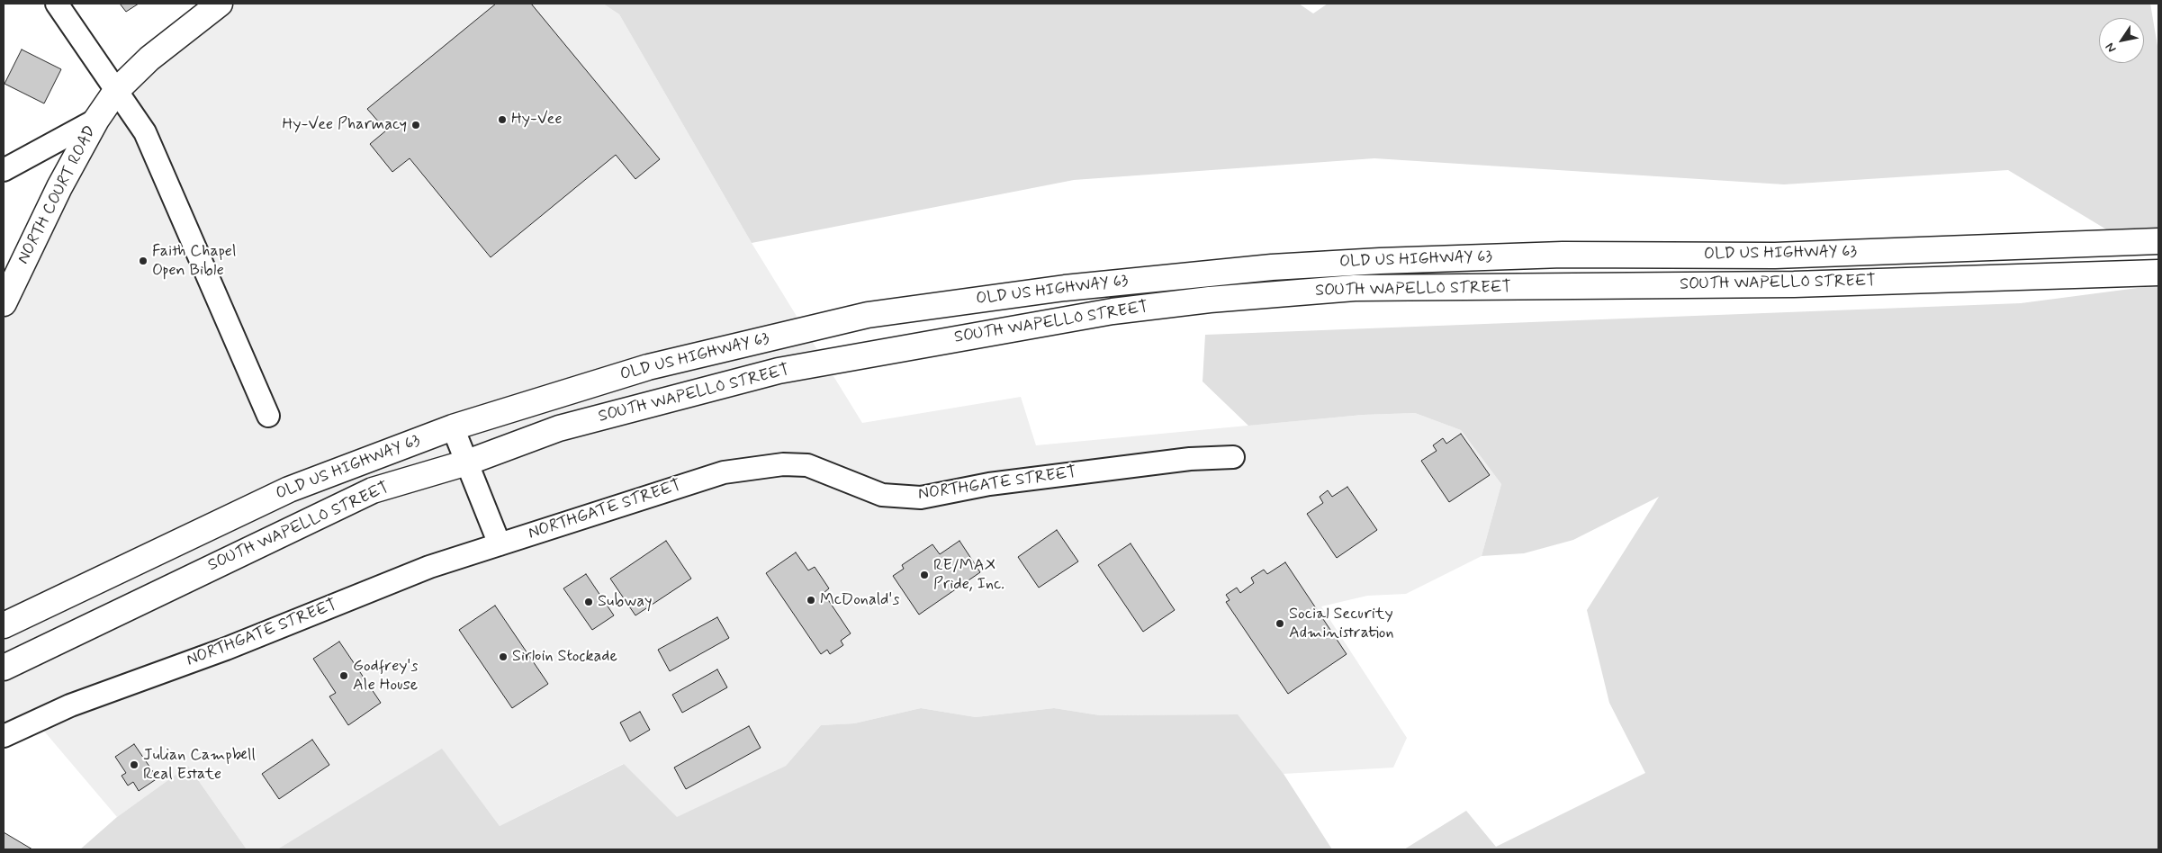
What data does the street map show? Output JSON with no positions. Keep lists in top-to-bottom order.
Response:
{
  "streets": {
    "main road": ["NORTH COURT ROAD", "OLD US HIGHWAY 63", "SOUTH WAPELLO STREET"],
    "street": ["NORTHGATE STREET"]
  },
  "places": [
    "Hy-Vee",
    "Hy-Vee Pharmacy",
    "Faith Chapel Open Bible",
    "RE/MAX Pride, Inc.",
    "McDonald's",
    "Subway",
    "Social Security Administration",
    "Sirloin Stockade",
    "Godfrey's Ale House",
    "Julian Campbell Real Estate"
  ],
  "north": "bottom left"
}
